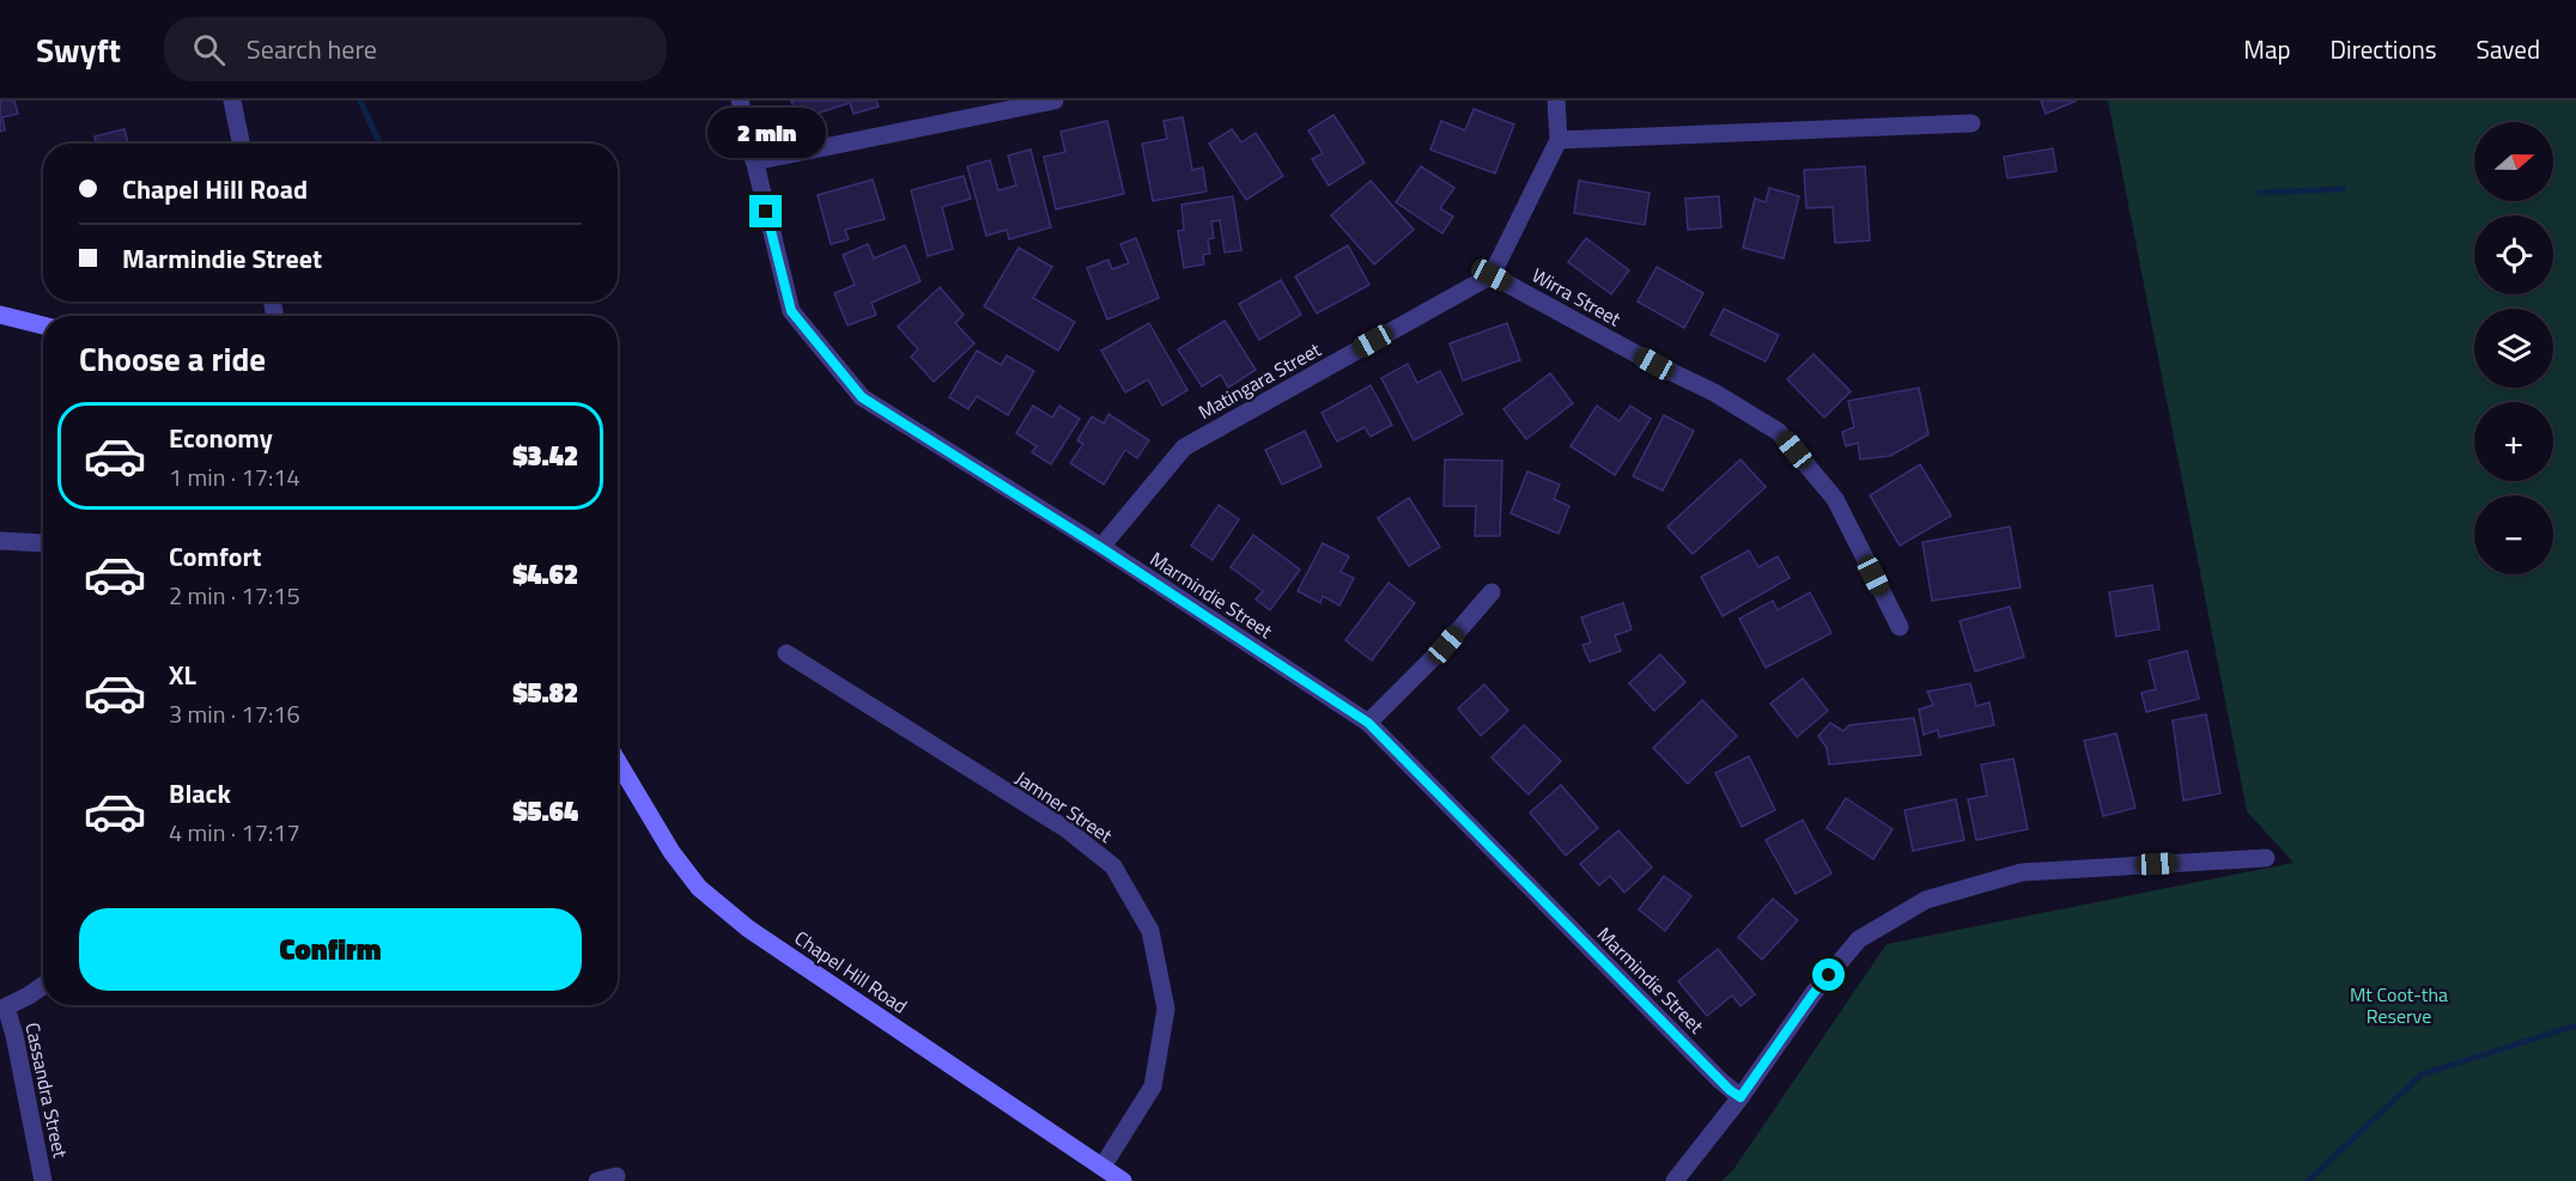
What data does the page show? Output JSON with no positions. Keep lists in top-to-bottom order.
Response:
{
  "streets": {
    "main road": ["Chapel Hill Road"],
    "street": [
      "Wirra Street",
      "Matingara Street",
      "Marmindie Street",
      "Jamner Street",
      "Cassandra Street"
    ]
  },
  "crossings": [
    ["Wirra Street", "Matingara Street"],
    ["Matingara Street", "Marmindie Street"],
    ["Jamner Street", "Chapel Hill Road"]
  ],
  "parks": ["Mt Coot-tha Reserve"],
  "north": "right",
  "page": {
    "header": "Swyft",
    "search": "Search here",
    "nav": ["Map", "Directions", "Saved"],
    "bubble": "2 min",
    "map_buttons": ["+", "−"],
    "banner": ["Chapel Hill Road", "Marmindie Street"],
    "heading": "Choose a ride",
    "list": [
      {
        "name": "Economy",
        "note": "1 min · 17:14",
        "value": "$3.42"
      },
      {
        "name": "Comfort",
        "note": "2 min · 17:15",
        "value": "$4.62"
      },
      {
        "name": "XL",
        "note": "3 min · 17:16",
        "value": "$5.82"
      },
      {
        "name": "Black",
        "note": "4 min · 17:17",
        "value": "$5.64"
      }
    ],
    "buttons": "Confirm"
  }
}
